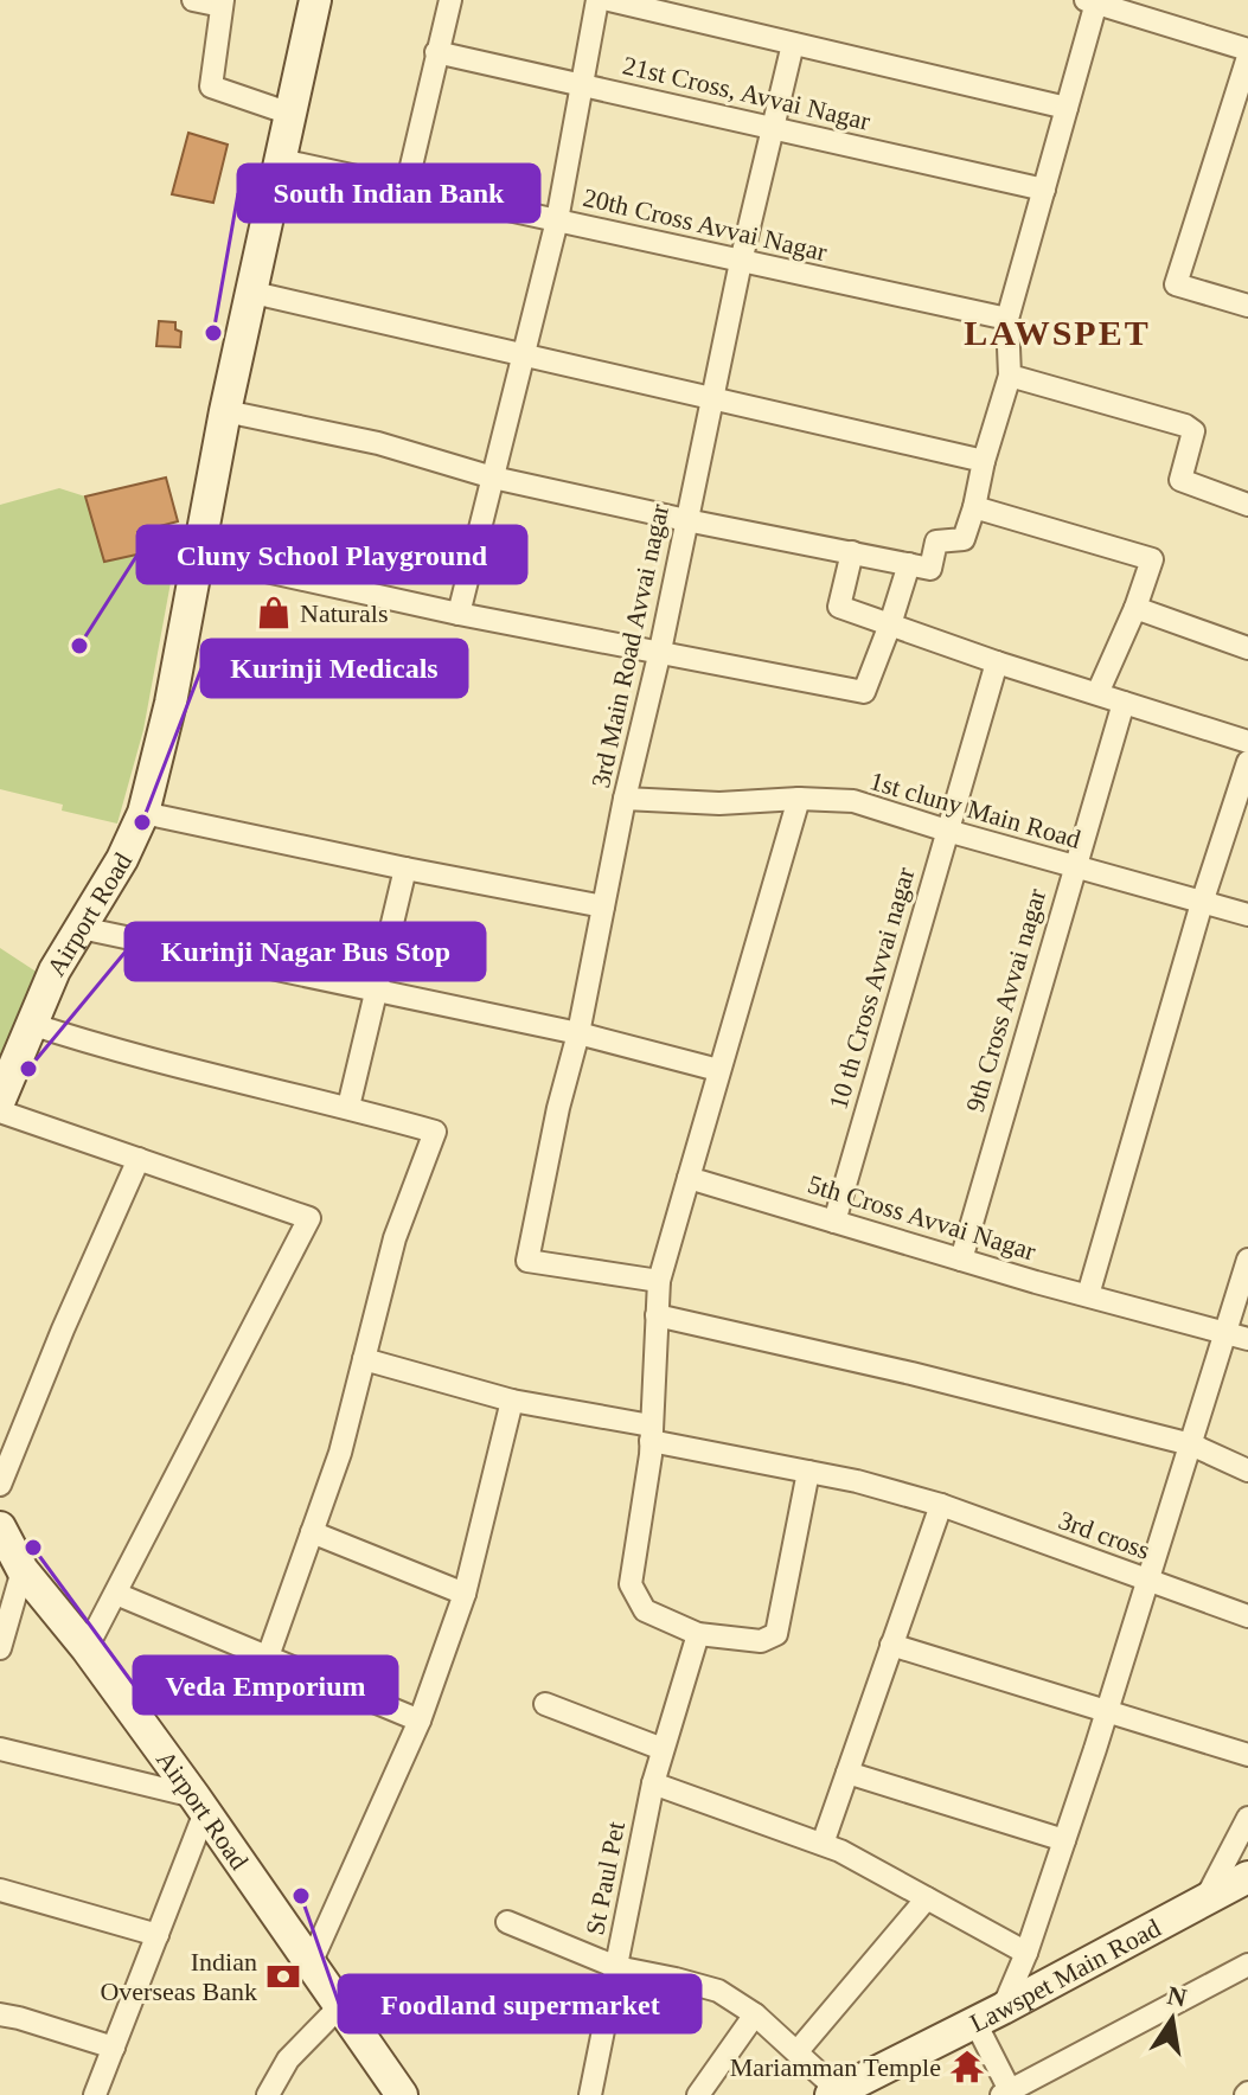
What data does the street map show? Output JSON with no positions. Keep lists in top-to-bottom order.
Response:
{
  "streets": {
    "street": [
      "21st Cross, Avvai Nagar",
      "20th Cross Avvai Nagar",
      "3rd Main Road Avvai nagar",
      "1st cluny Main Road",
      "Airport Road",
      "10 th Cross Avvai nagar",
      "9th Cross Avvai nagar",
      "5th Cross Avvai Nagar",
      "3rd cross",
      "St Paul Pet",
      "Lawspet Main Road"
    ]
  },
  "crossings": [
    ["21st Cross, Avvai Nagar", "3rd Main Road Avvai nagar"],
    ["20th Cross Avvai Nagar", "3rd Main Road Avvai nagar"],
    ["20th Cross Avvai Nagar", "Airport Road"],
    ["3rd Main Road Avvai nagar", "1st cluny Main Road"],
    ["1st cluny Main Road", "10 th Cross Avvai nagar"],
    ["1st cluny Main Road", "9th Cross Avvai nagar"],
    ["10 th Cross Avvai nagar", "5th Cross Avvai Nagar"],
    ["9th Cross Avvai nagar", "5th Cross Avvai Nagar"]
  ],
  "districts": ["LAWSPET"],
  "places": {
    "other": [
      "South Indian Bank",
      "Cluny School Playground",
      "Kurinji Medicals",
      "Kurinji Nagar Bus Stop",
      "Veda Emporium",
      "Foodland supermarket"
    ],
    "shop": ["Naturals"],
    "bank": ["Indian Overseas Bank"],
    "temple": ["Mariamman Temple"]
  },
  "north": "top"
}
